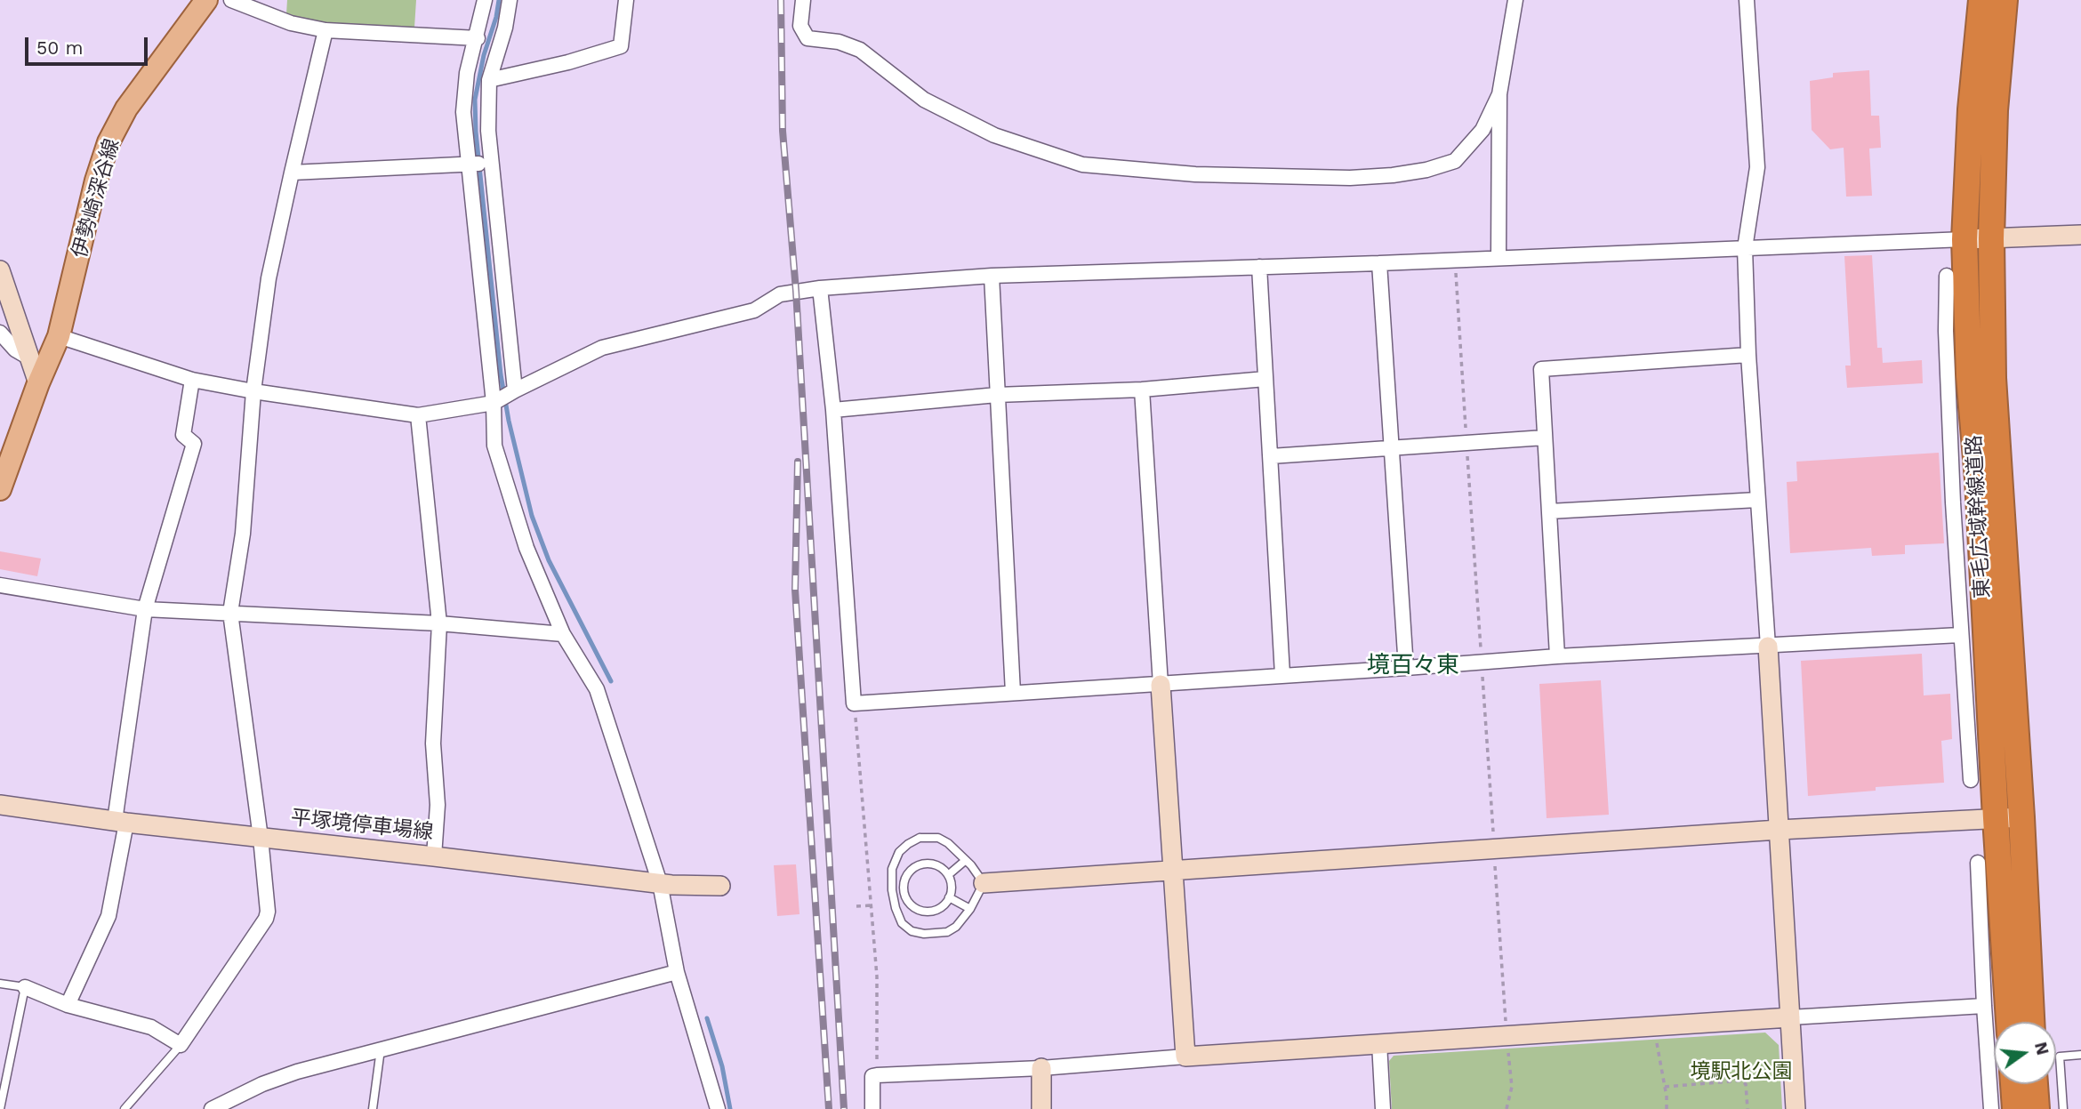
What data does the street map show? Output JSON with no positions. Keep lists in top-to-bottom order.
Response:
{
  "streets": {
    "highway": ["東毛広域幹線道路"],
    "main road": ["伊勢崎深谷線"],
    "street": ["平塚境停車場線"]
  },
  "districts": ["境百々東"],
  "parks": ["境駅北公園"],
  "scale_bar": "50 m",
  "north": "right"
}
